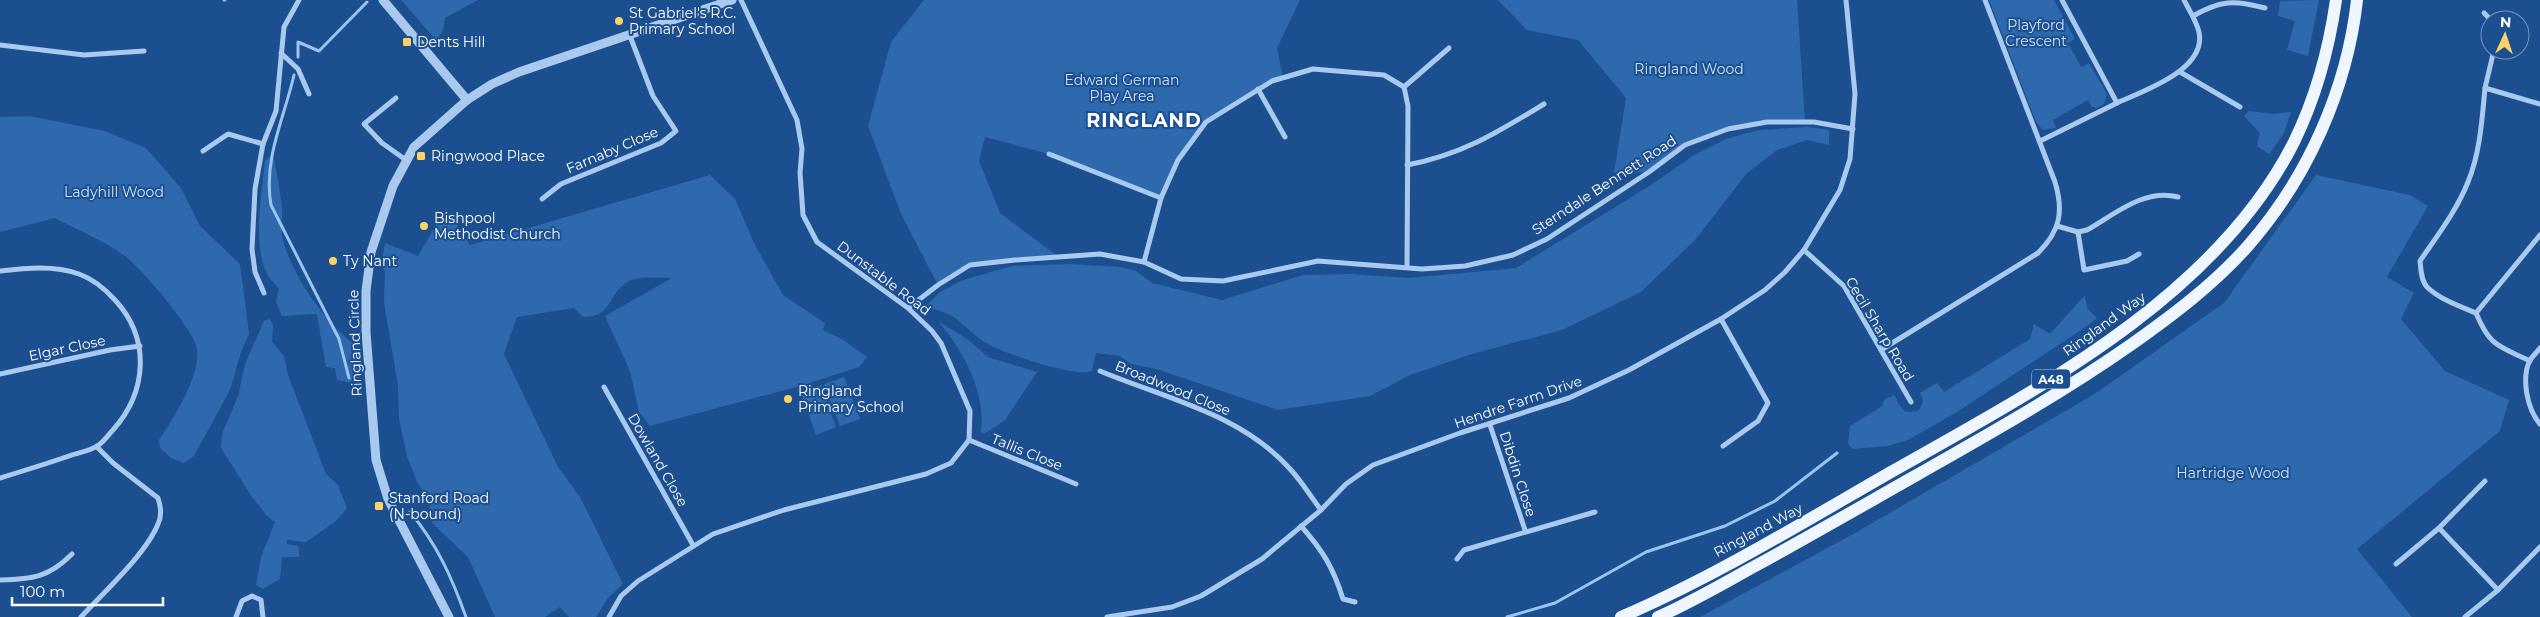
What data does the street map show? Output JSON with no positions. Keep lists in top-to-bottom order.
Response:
{
  "streets": {
    "main road": ["Ringland Way", "A48"],
    "street": [
      "Farnaby Close",
      "Sterndale Bennett Road",
      "Dunstable Road",
      "Cecil Sharp Road",
      "Ringland Circle",
      "Elgar Close",
      "Broadwood Close",
      "Hendre Farm Drive",
      "Tallis Close",
      "Dowland Close",
      "Dibdin Close"
    ]
  },
  "crossings": [
    ["Farnaby Close", "Ringland Circle"],
    ["Sterndale Bennett Road", "Dunstable Road"],
    ["Sterndale Bennett Road", "Hendre Farm Drive"],
    ["Dunstable Road", "Tallis Close"],
    ["Cecil Sharp Road", "Hendre Farm Drive"],
    ["Broadwood Close", "Hendre Farm Drive"],
    ["Hendre Farm Drive", "Dibdin Close"]
  ],
  "districts": ["RINGLAND"],
  "parks": [
    "Playford Crescent",
    "Ringland Wood",
    "Edward German Play Area",
    "Ladyhill Wood",
    "Hartridge Wood"
  ],
  "places": {
    "other": [
      "St Gabriel's R.C. Primary School",
      "Bishpool Methodist Church",
      "Ty Nant",
      "Ringland Primary School"
    ],
    "transit": ["Dents Hill", "Ringwood Place", "Stanford Road (N-bound)"]
  },
  "scale_bar": "100 m",
  "north": "top"
}
